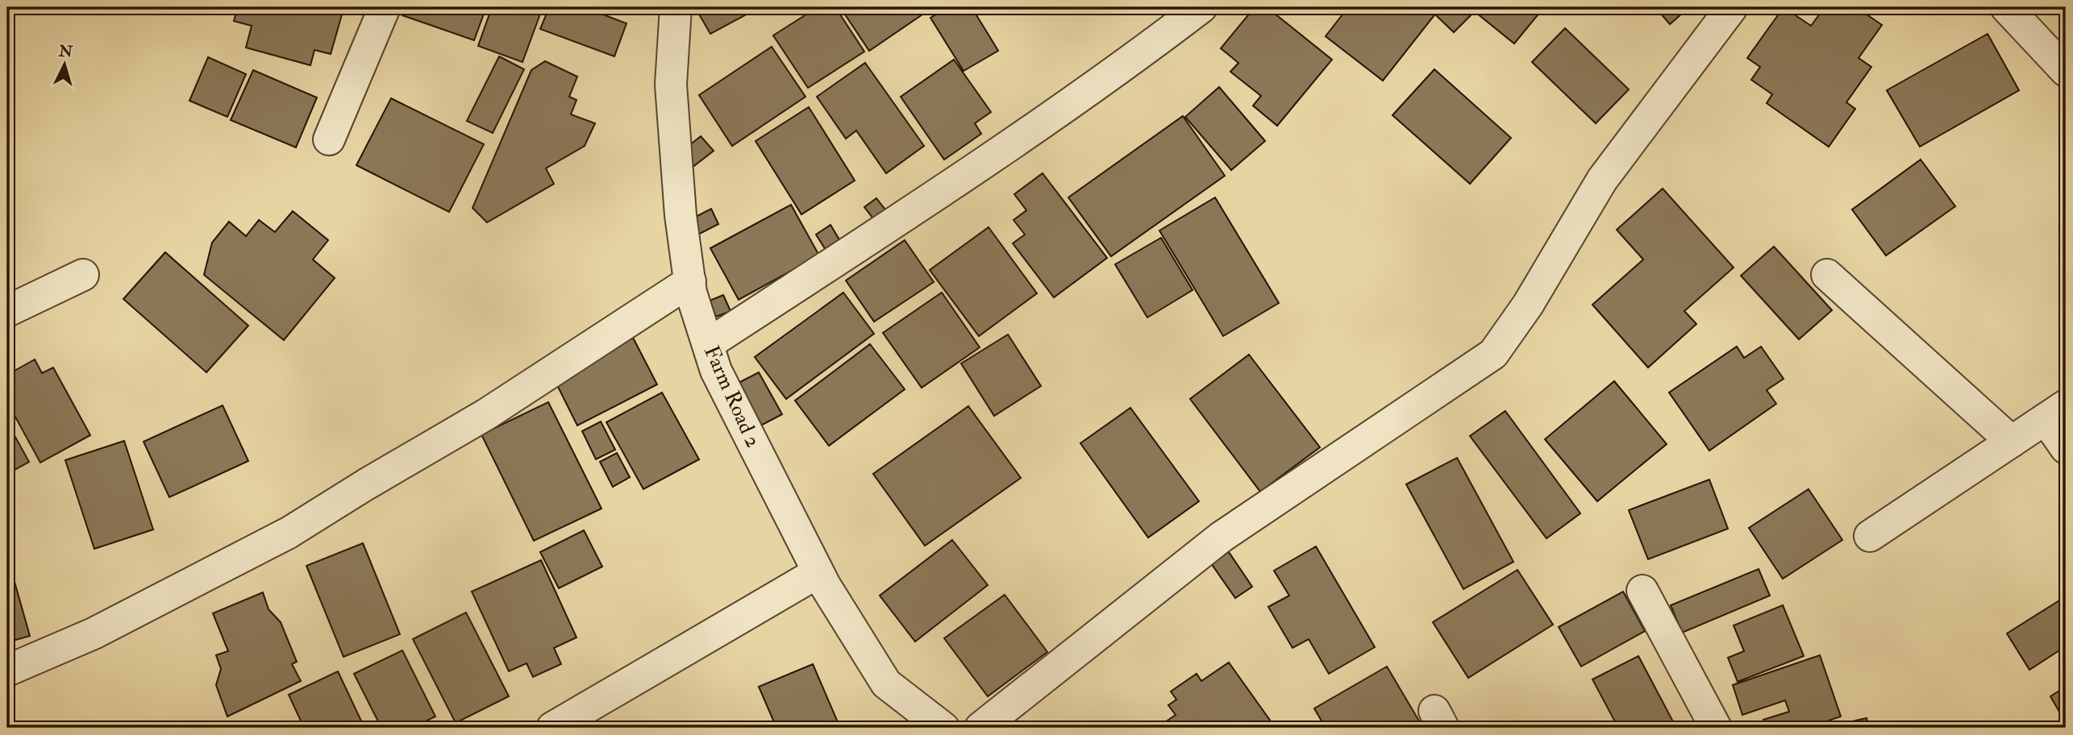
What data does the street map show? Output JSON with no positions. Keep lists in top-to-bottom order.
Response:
{
  "streets": {
    "street": ["Farm Road 2"]
  },
  "north": "top"
}
